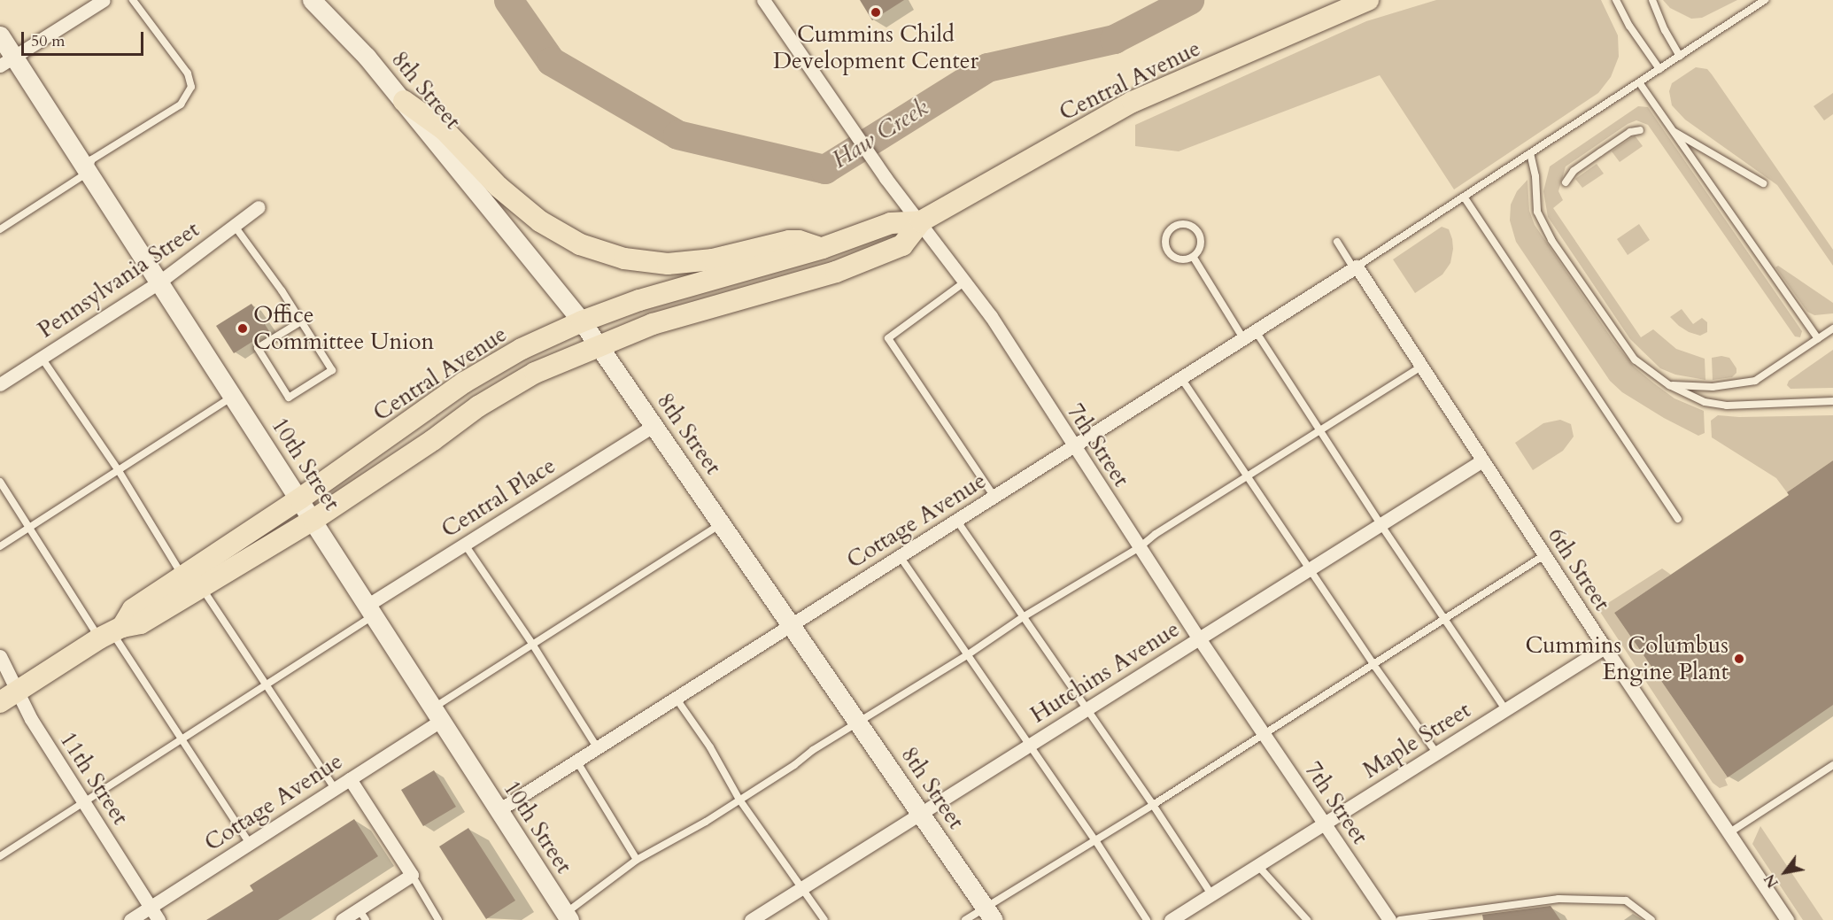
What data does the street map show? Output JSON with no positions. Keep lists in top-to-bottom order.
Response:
{
  "streets": {
    "main road": ["Central Avenue"],
    "street": [
      "8th Street",
      "Pennsylvania Street",
      "7th Street",
      "10th Street",
      "Central Place",
      "Cottage Avenue",
      "6th Street",
      "Hutchins Avenue",
      "Maple Street",
      "11th Street"
    ]
  },
  "crossings": [
    ["Central Avenue", "8th Street"],
    ["Central Avenue", "7th Street"],
    ["Central Avenue", "10th Street"],
    ["Central Avenue", "11th Street"],
    ["8th Street", "Central Place"],
    ["8th Street", "Cottage Avenue"],
    ["8th Street", "Hutchins Avenue"],
    ["Pennsylvania Street", "10th Street"],
    ["7th Street", "Cottage Avenue"],
    ["7th Street", "Hutchins Avenue"],
    ["7th Street", "Maple Street"],
    ["10th Street", "Central Place"],
    ["10th Street", "Cottage Avenue"],
    ["Cottage Avenue", "6th Street"],
    ["Cottage Avenue", "11th Street"],
    ["6th Street", "Hutchins Avenue"],
    ["6th Street", "Maple Street"]
  ],
  "water": ["Haw Creek"],
  "places": ["Cummins Child Development Center", "Office Committee Union", "Cummins Columbus Engine Plant"],
  "scale_bar": "50 m",
  "north": "bottom left"
}
